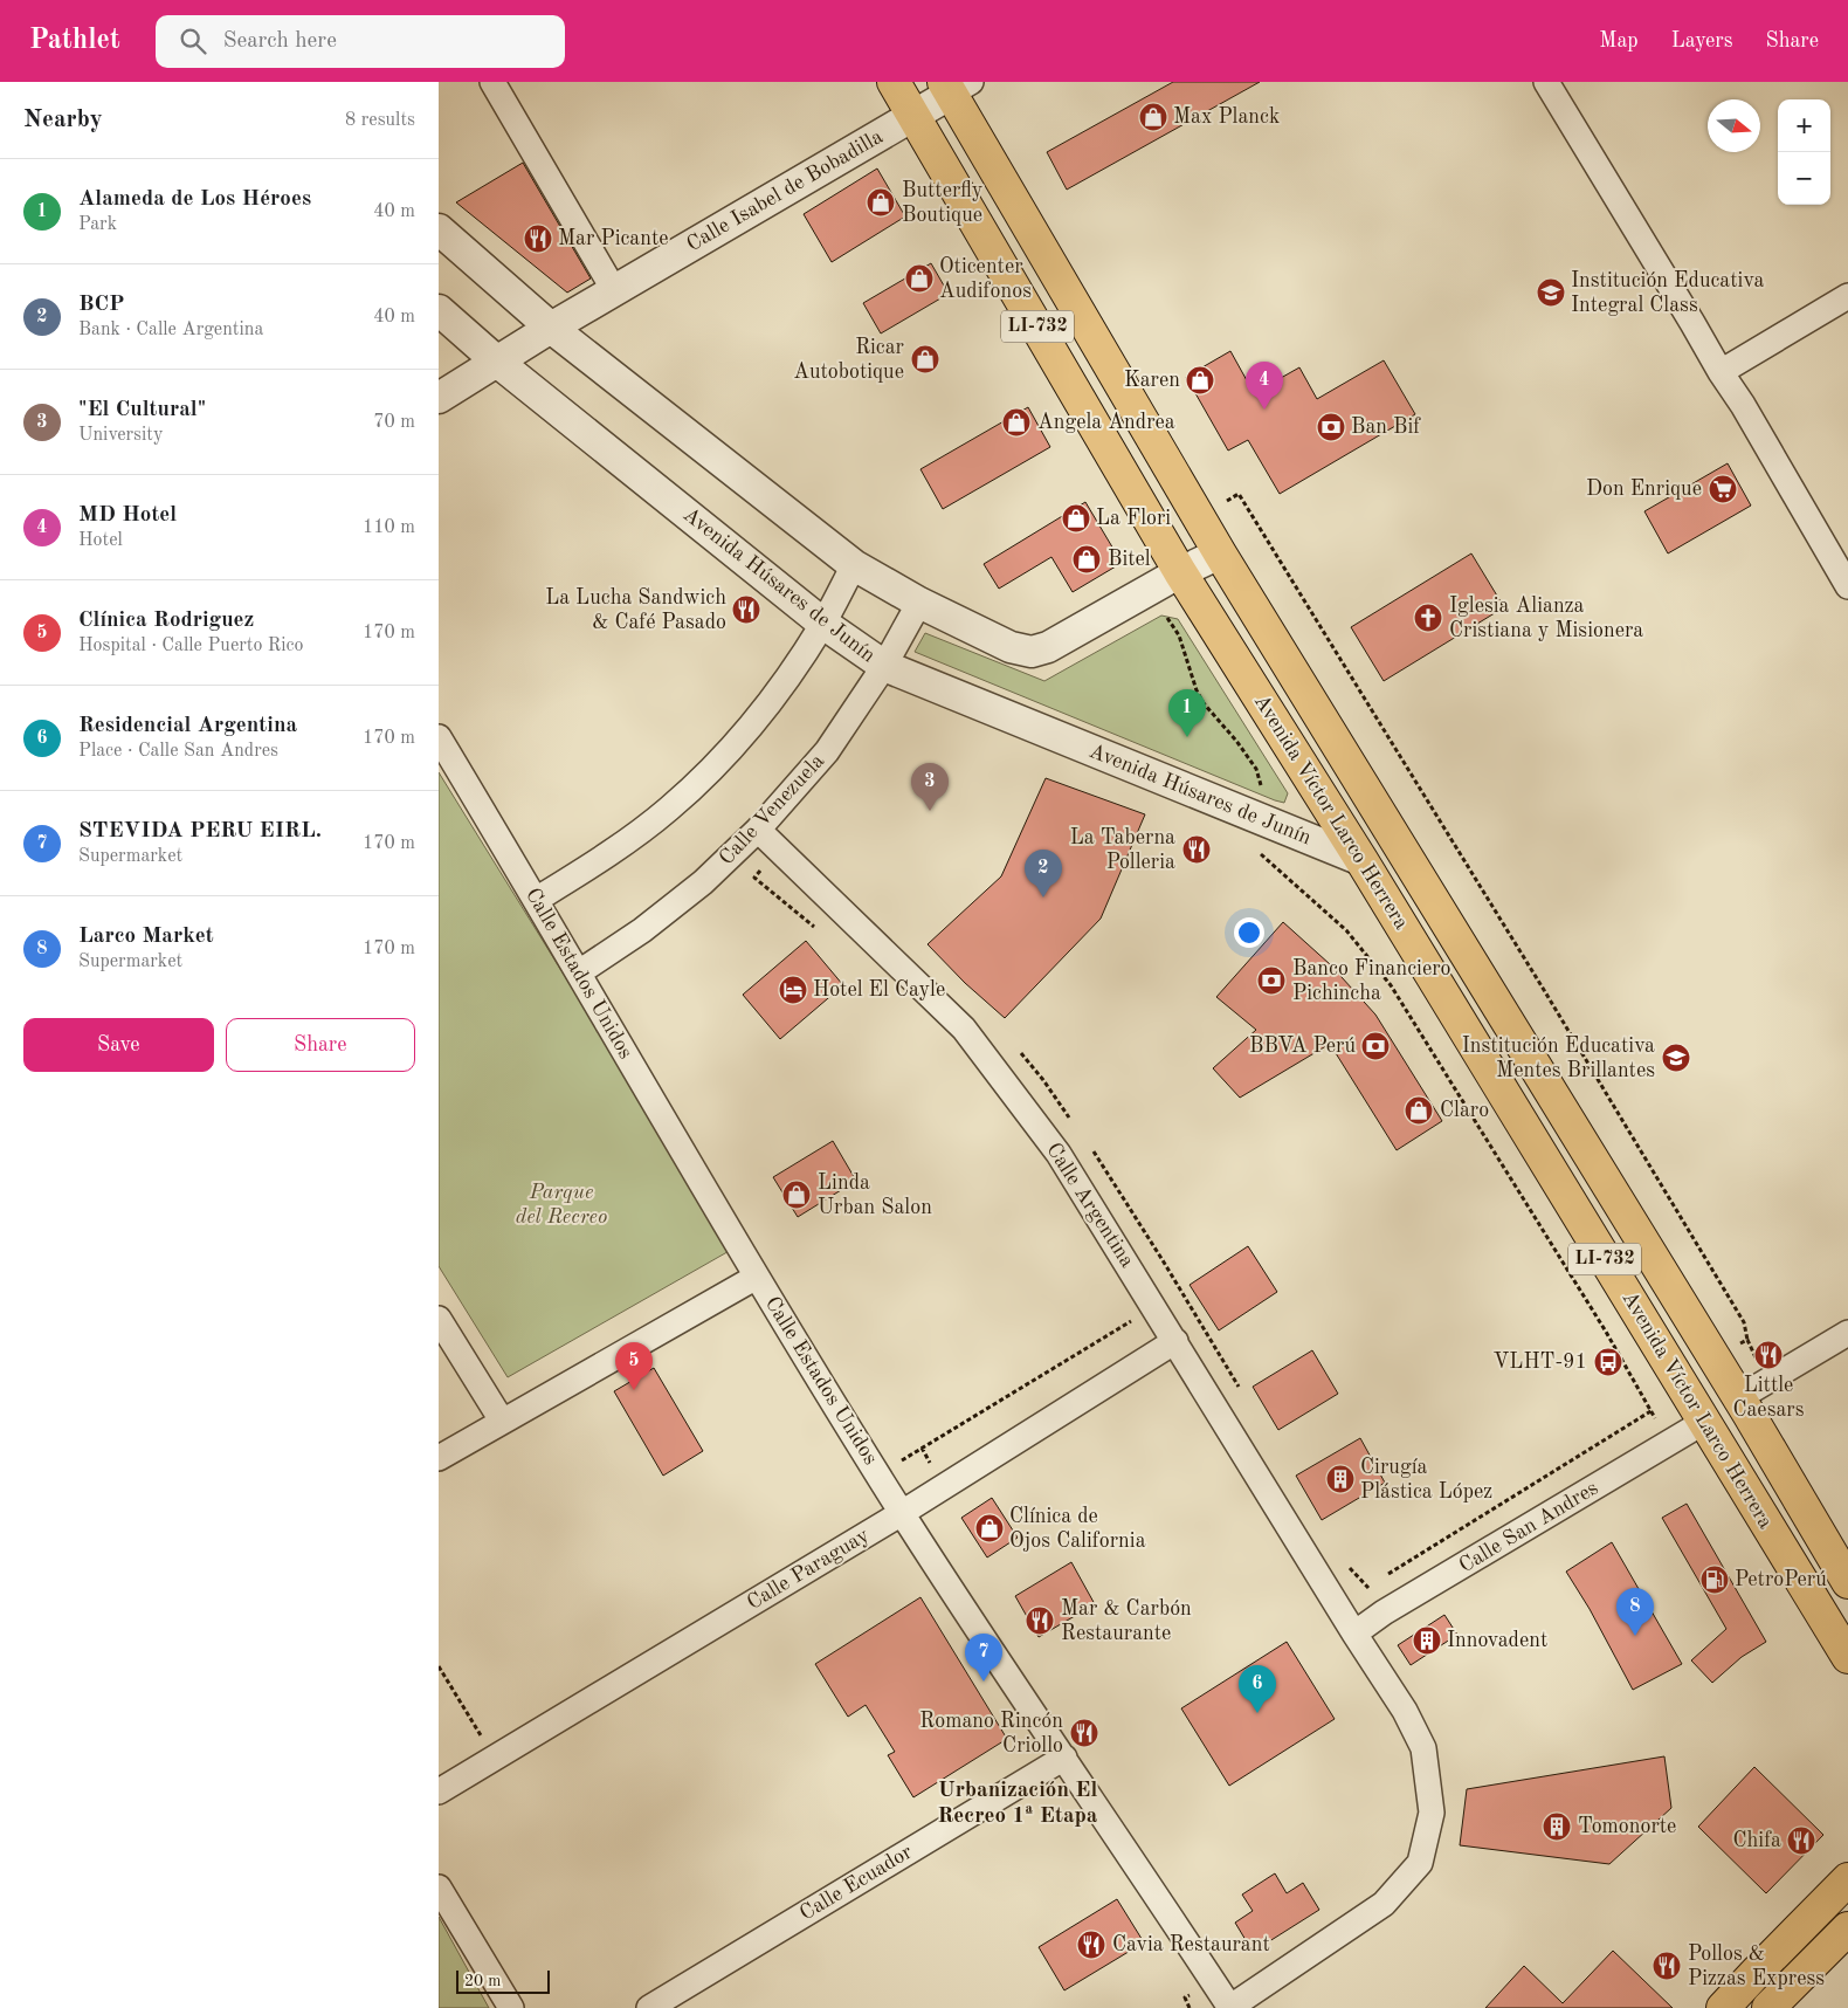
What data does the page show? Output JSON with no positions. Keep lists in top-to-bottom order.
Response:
{
  "streets": {
    "main road": ["LI-732", "Avenida Víctor Larco Herrera"],
    "street": [
      "Calle Isabel de Bobadilla",
      "Avenida Húsares de Junín",
      "Calle Venezuela",
      "Calle Estados Unidos",
      "Calle Argentina",
      "Calle San Andres",
      "Calle Paraguay",
      "Calle Ecuador"
    ]
  },
  "crossings": [
    ["Calle Isabel de Bobadilla", "Avenida Húsares de Junín"],
    ["Calle Isabel de Bobadilla", "Avenida Víctor Larco Herrera"],
    ["Avenida Húsares de Junín", "Calle Venezuela"],
    ["Avenida Húsares de Junín", "Avenida Víctor Larco Herrera"],
    ["Calle Venezuela", "Calle Estados Unidos"],
    ["Calle Venezuela", "Calle Argentina"],
    ["Avenida Víctor Larco Herrera", "Calle San Andres"],
    ["Calle Estados Unidos", "Calle Argentina"],
    ["Calle Estados Unidos", "Calle Paraguay"],
    ["Calle Estados Unidos", "Calle Ecuador"],
    ["Calle Argentina", "Calle San Andres"],
    ["Calle Argentina", "Calle Paraguay"]
  ],
  "districts": ["Urbanización El Recreo 1ª Etapa"],
  "parks": ["Parque del Recreo"],
  "places": {
    "shop": [
      "Max Planck",
      "Butterfly Boutique",
      "Oticenter Audifonos",
      "Ricar Autobotique",
      "Karen",
      "Angela Andrea",
      "La Flori",
      "Bitel",
      "Claro",
      "Linda Urban Salon",
      "Clínica de Ojos California"
    ],
    "restaurant": [
      "Mar Picante",
      "La Lucha Sandwich & Café Pasado",
      "La Taberna Polleria",
      "Little Caesars",
      "Mar & Carbón Restaurante",
      "Romano Rincón Criollo",
      "Chifa",
      "Cavia Restaurant",
      "Pollos & Pizzas Express"
    ],
    "school or university": ["Institución Educativa Integral Class", "Institución Educativa Mentes Brillantes"],
    "bank": ["Ban Bif", "Banco Financiero Pichincha", "BBVA Perú"],
    "supermarket": ["Don Enrique"],
    "church": ["Iglesia Alianza Cristiana y Misionera"],
    "hotel": ["Hotel El Cayle"],
    "bus stop": ["VLHT-91"],
    "building": ["Cirugía Plástica López", "Innovadent", "Tomonorte"],
    "fuel station": ["PetroPerú"]
  },
  "scale_bar": "20 m",
  "north": "right",
  "page": {
    "header": "Pathlet",
    "search": "Search here",
    "nav": ["Map", "Layers", "Share"],
    "heading": ["Nearby", "8 results"],
    "map_buttons": ["+", "−"],
    "list": [
      {
        "mark": "1",
        "name": "Alameda de Los Héroes",
        "note": "Park",
        "value": "40 m"
      },
      {
        "mark": "2",
        "name": "BCP",
        "note": "Bank · Calle Argentina",
        "value": "40 m"
      },
      {
        "mark": "3",
        "name": "\"El Cultural\"",
        "note": "University",
        "value": "70 m"
      },
      {
        "mark": "4",
        "name": "MD Hotel",
        "note": "Hotel",
        "value": "110 m"
      },
      {
        "mark": "5",
        "name": "Clínica Rodriguez",
        "note": "Hospital · Calle Puerto Rico",
        "value": "170 m"
      },
      {
        "mark": "6",
        "name": "Residencial Argentina",
        "note": "Place · Calle San Andres",
        "value": "170 m"
      },
      {
        "mark": "7",
        "name": "STEVIDA PERU EIRL.",
        "note": "Supermarket",
        "value": "170 m"
      },
      {
        "mark": "8",
        "name": "Larco Market",
        "note": "Supermarket",
        "value": "170 m"
      }
    ],
    "pins": [
      "4",
      "1",
      "3",
      "2",
      "5",
      "8",
      "7",
      "6"
    ],
    "buttons": ["Save", "Share"],
    "scale": "20 m"
  }
}
